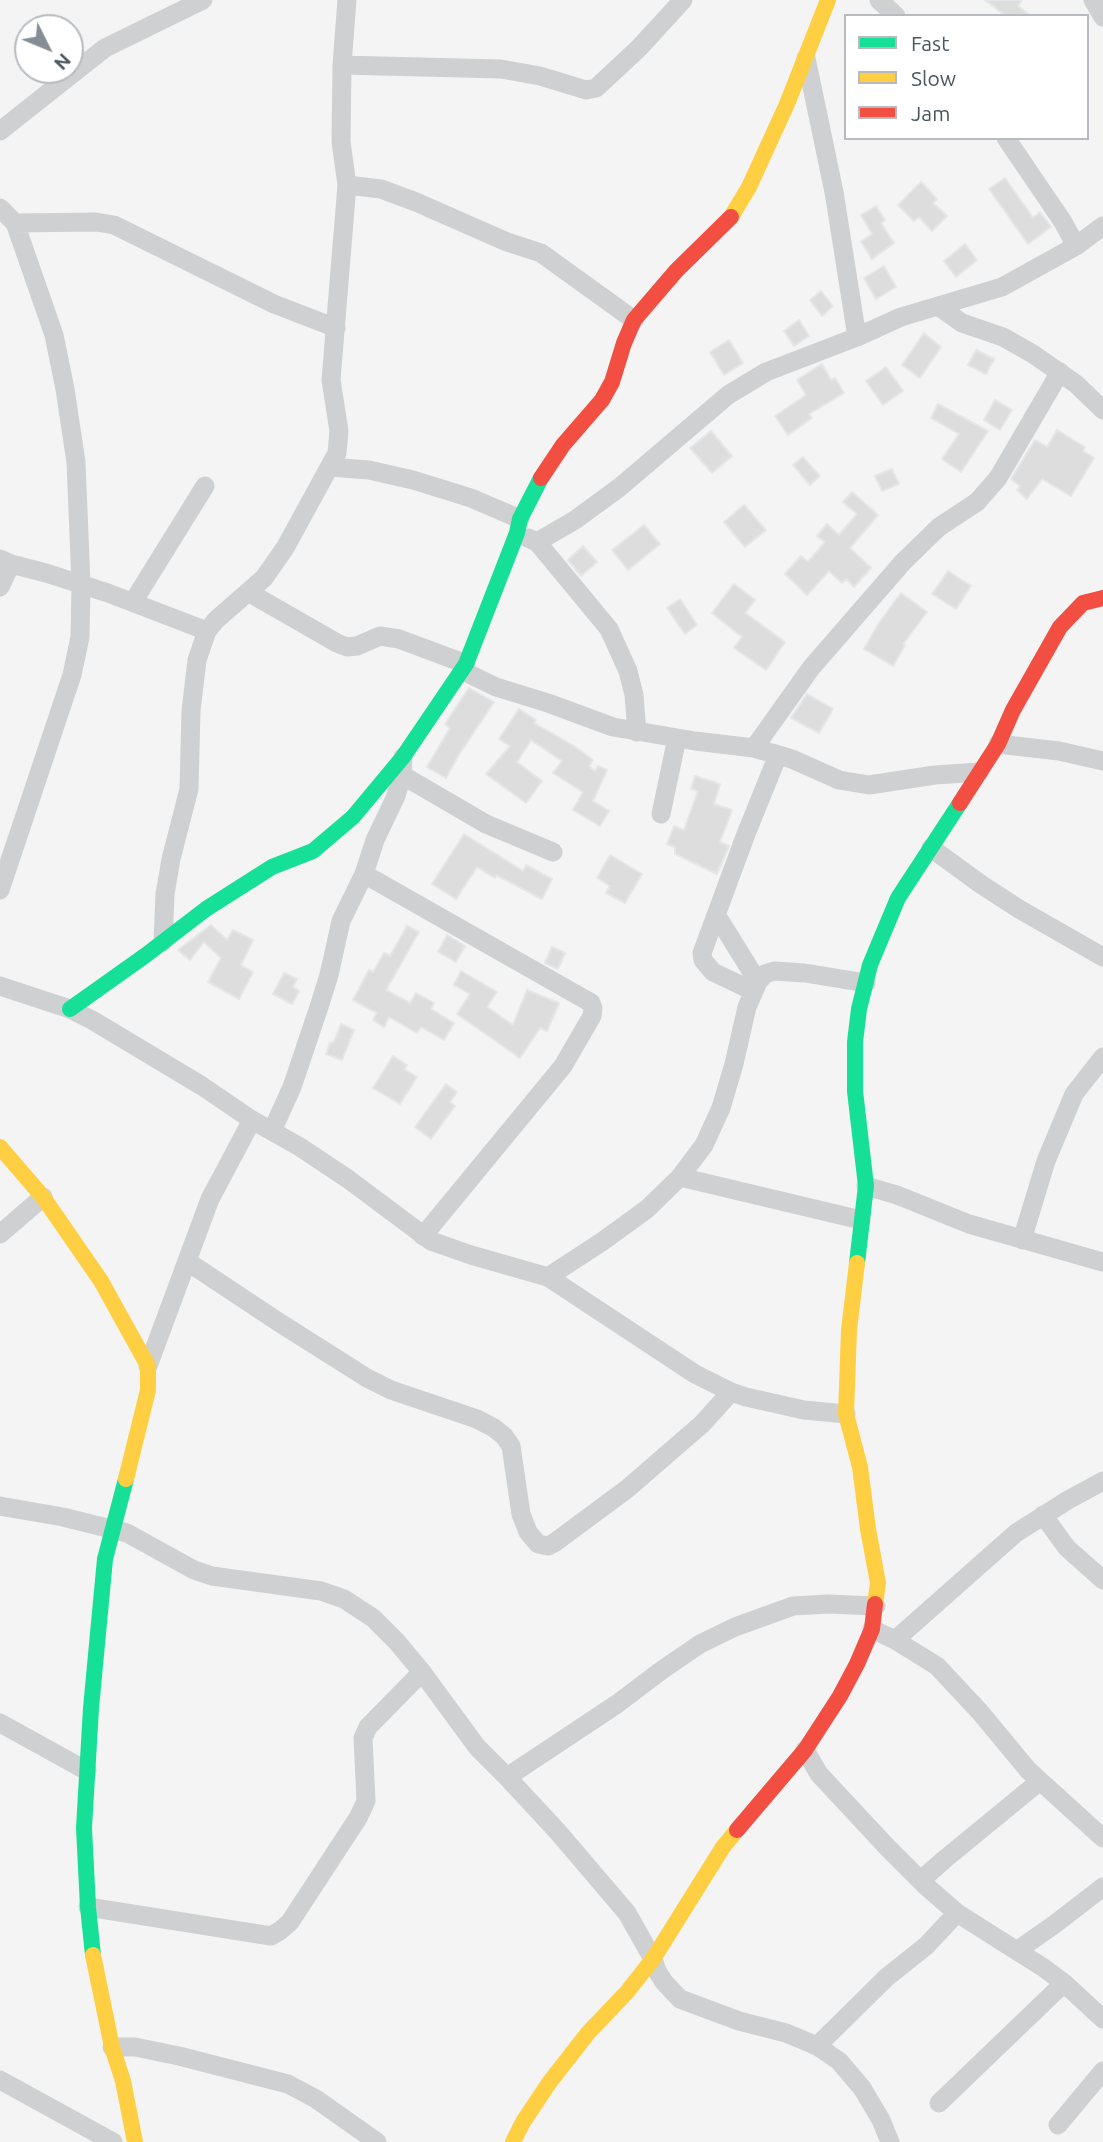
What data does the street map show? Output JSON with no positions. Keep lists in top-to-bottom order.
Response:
{
  "legend": ["Fast", "Slow", "Jam"],
  "north": "bottom right"
}
